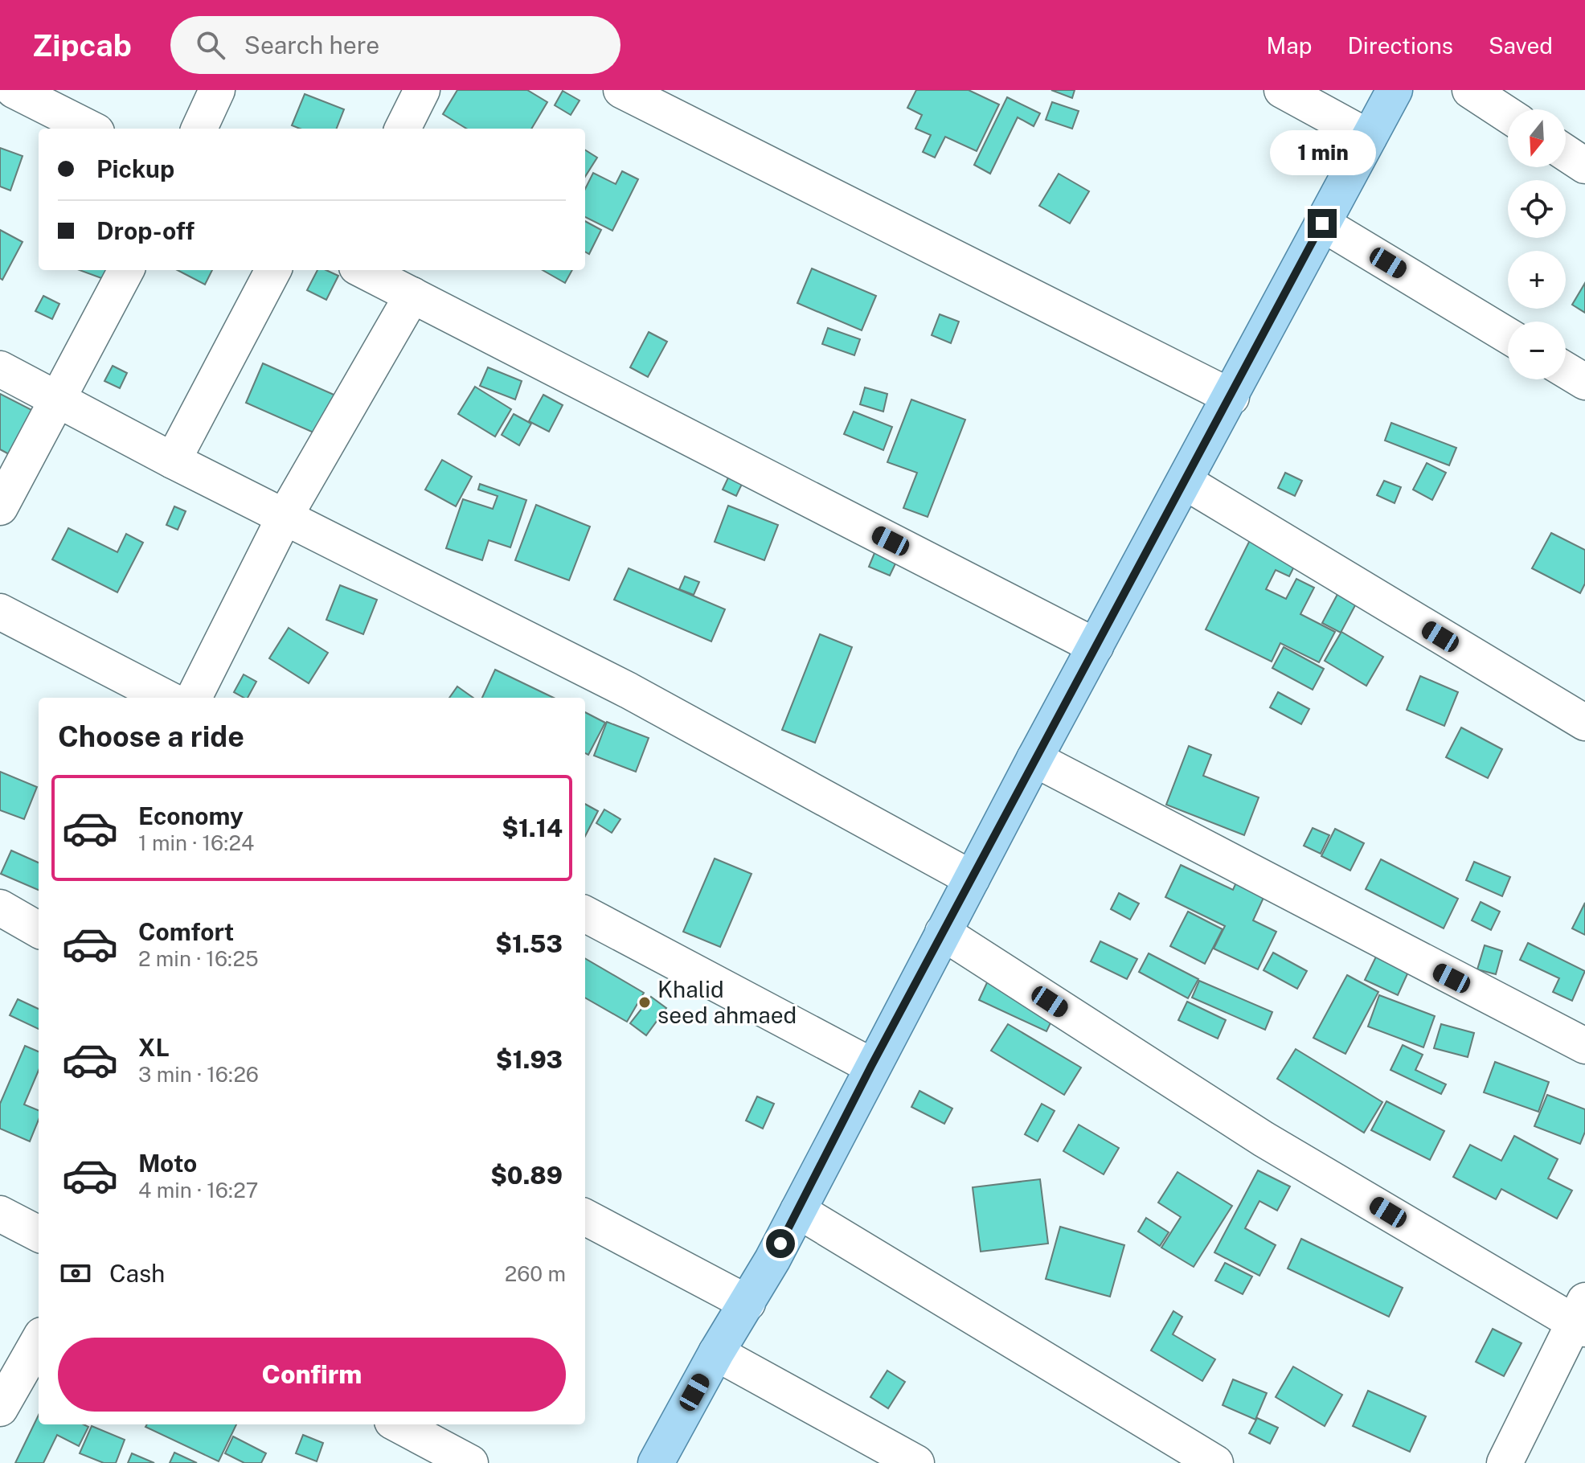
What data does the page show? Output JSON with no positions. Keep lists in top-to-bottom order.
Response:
{
  "places": ["Khalid seed ahmaed"],
  "north": "bottom",
  "page": {
    "header": "Zipcab",
    "search": "Search here",
    "nav": ["Map", "Directions", "Saved"],
    "map_buttons": ["+", "−"],
    "banner": ["Pickup", "Drop-off"],
    "bubble": "1 min",
    "heading": "Choose a ride",
    "list": [
      {
        "name": "Economy",
        "note": "1 min · 16:24",
        "value": "$1.14"
      },
      {
        "name": "Comfort",
        "note": "2 min · 16:25",
        "value": "$1.53"
      },
      {
        "name": "XL",
        "note": "3 min · 16:26",
        "value": "$1.93"
      },
      {
        "name": "Moto",
        "note": "4 min · 16:27",
        "value": "$0.89"
      }
    ],
    "pay": ["Cash", "260 m"],
    "buttons": "Confirm"
  }
}
